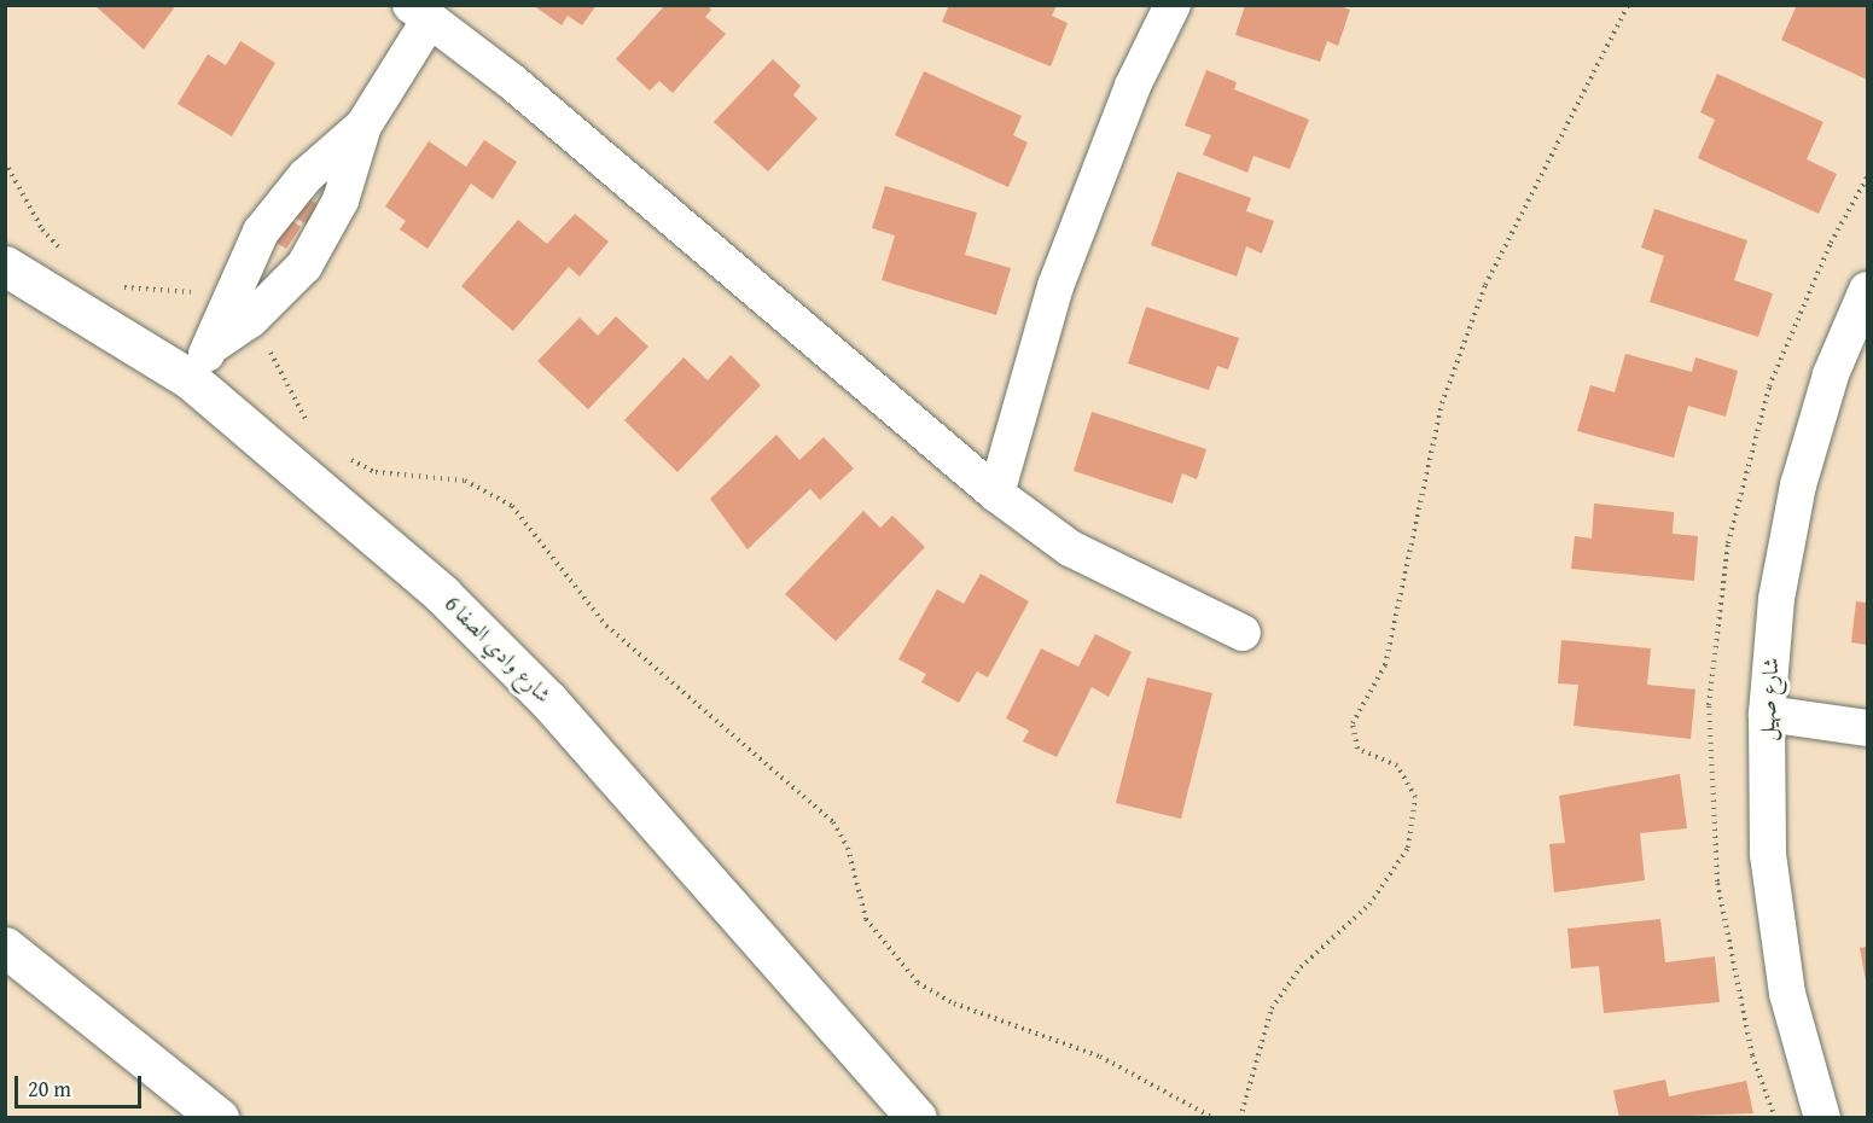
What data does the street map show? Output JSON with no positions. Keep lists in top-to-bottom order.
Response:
{
  "streets": {
    "main road": ["شارع وادي الصفا 6"],
    "street": ["شارع صهيل"]
  },
  "scale_bar": "20 m"
}
